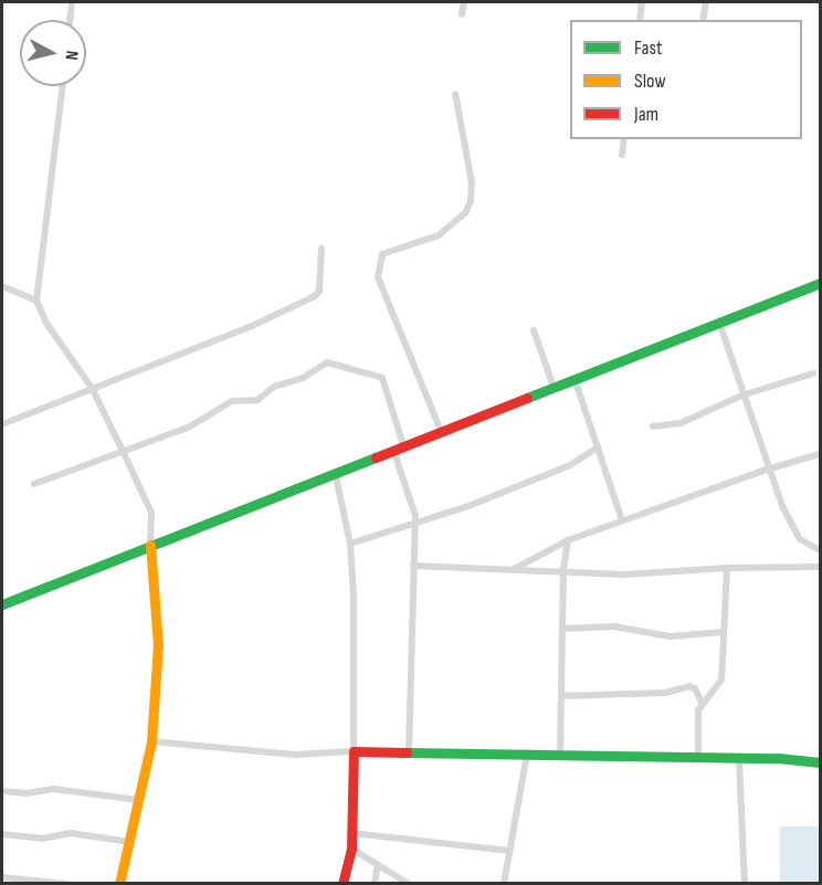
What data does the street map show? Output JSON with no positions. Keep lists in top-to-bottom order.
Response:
{
  "legend": ["Fast", "Slow", "Jam"],
  "north": "right"
}
